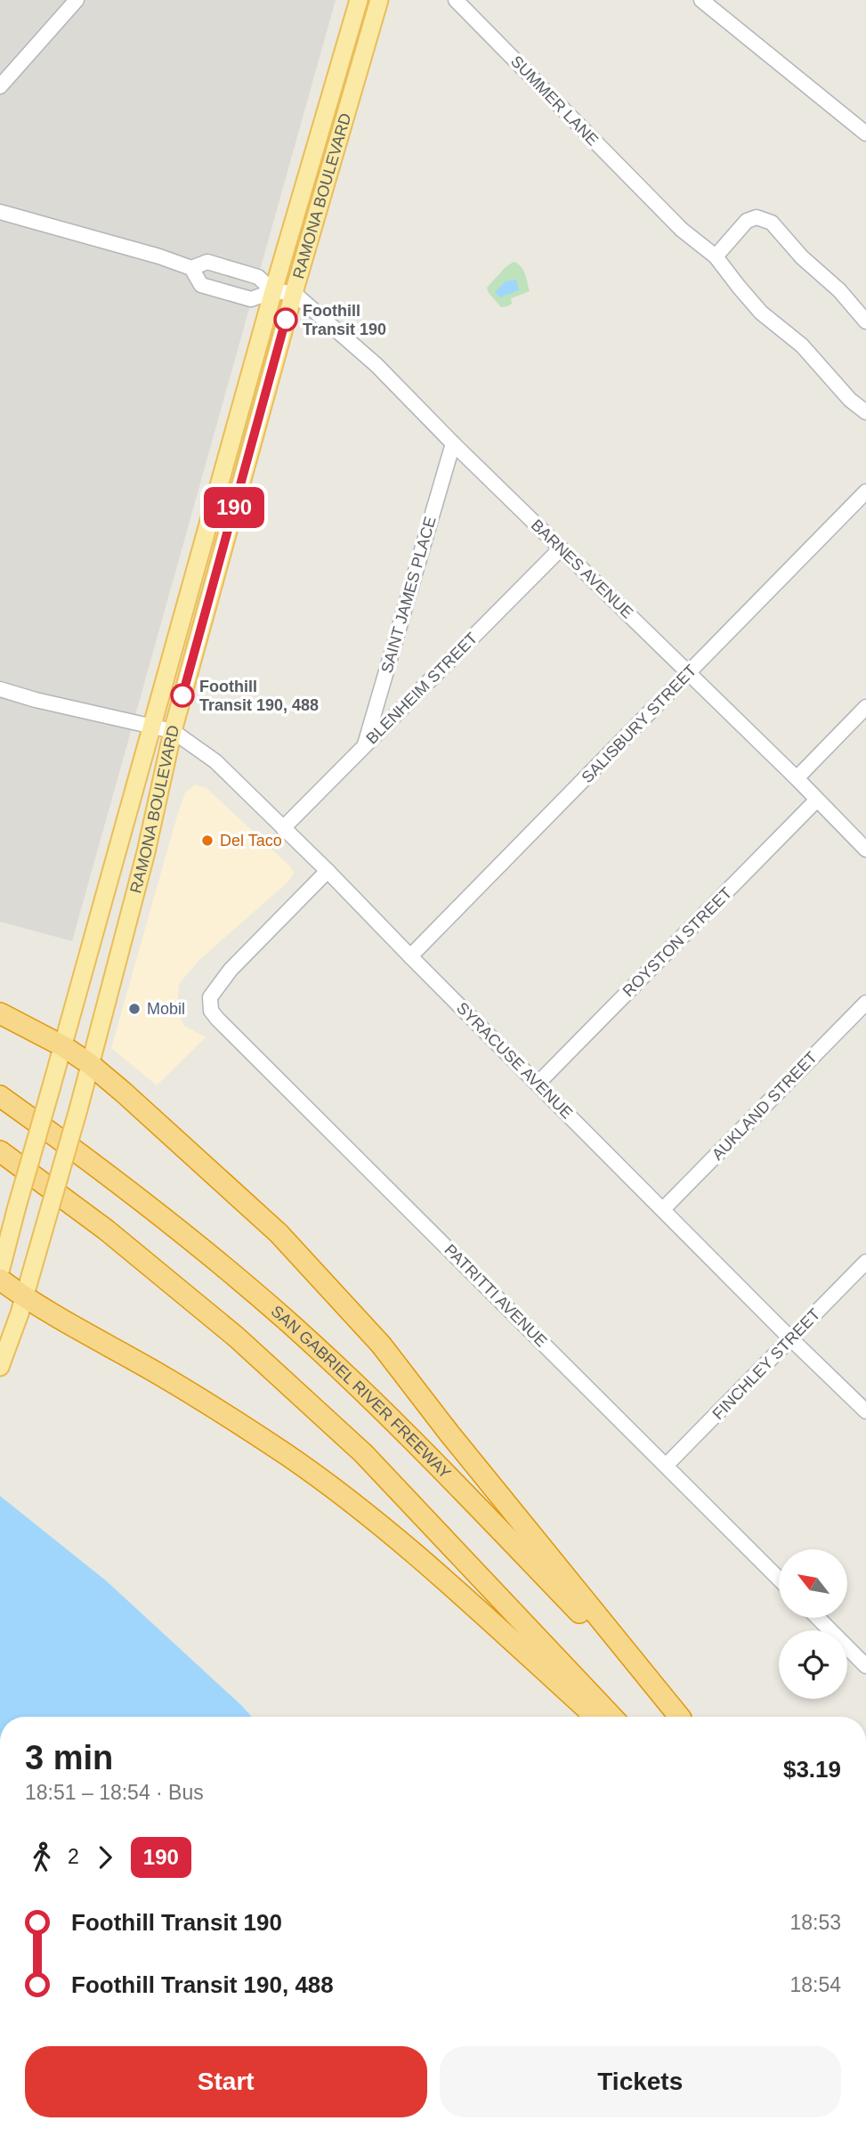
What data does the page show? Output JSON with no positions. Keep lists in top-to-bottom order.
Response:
{
  "streets": {
    "highway": ["SAN GABRIEL RIVER FREEWAY"],
    "main road": ["RAMONA BOULEVARD"],
    "street": [
      "SUMMER LANE",
      "BARNES AVENUE",
      "SAINT JAMES PLACE",
      "BLENHEIM STREET",
      "SALISBURY STREET",
      "ROYSTON STREET",
      "SYRACUSE AVENUE",
      "AUKLAND STREET",
      "PATRITTI AVENUE",
      "FINCHLEY STREET"
    ]
  },
  "crossings": [
    ["RAMONA BOULEVARD", "BARNES AVENUE"],
    ["RAMONA BOULEVARD", "SYRACUSE AVENUE"],
    ["BARNES AVENUE", "SAINT JAMES PLACE"],
    ["BARNES AVENUE", "BLENHEIM STREET"],
    ["BARNES AVENUE", "SALISBURY STREET"],
    ["BARNES AVENUE", "ROYSTON STREET"],
    ["SAINT JAMES PLACE", "BLENHEIM STREET"],
    ["BLENHEIM STREET", "SYRACUSE AVENUE"],
    ["SALISBURY STREET", "SYRACUSE AVENUE"],
    ["ROYSTON STREET", "SYRACUSE AVENUE"],
    ["SYRACUSE AVENUE", "AUKLAND STREET"],
    ["SYRACUSE AVENUE", "PATRITTI AVENUE"],
    ["SYRACUSE AVENUE", "FINCHLEY STREET"],
    ["PATRITTI AVENUE", "FINCHLEY STREET"]
  ],
  "places": [
    "Foothill Transit 190",
    "Foothill Transit 190, 488",
    "Del Taco",
    "Mobil"
  ],
  "lines": ["bus line 190"],
  "north": "top left",
  "page": {
    "on_map": "190",
    "heading": ["3 min", "18:51 – 18:54 · Bus", "$3.19"],
    "legs": ["2", "190"],
    "list": [
      {
        "name": "Foothill Transit 190",
        "value": "18:53"
      },
      {
        "name": "Foothill Transit 190, 488",
        "value": "18:54"
      }
    ],
    "buttons": ["Start", "Tickets"]
  }
}
